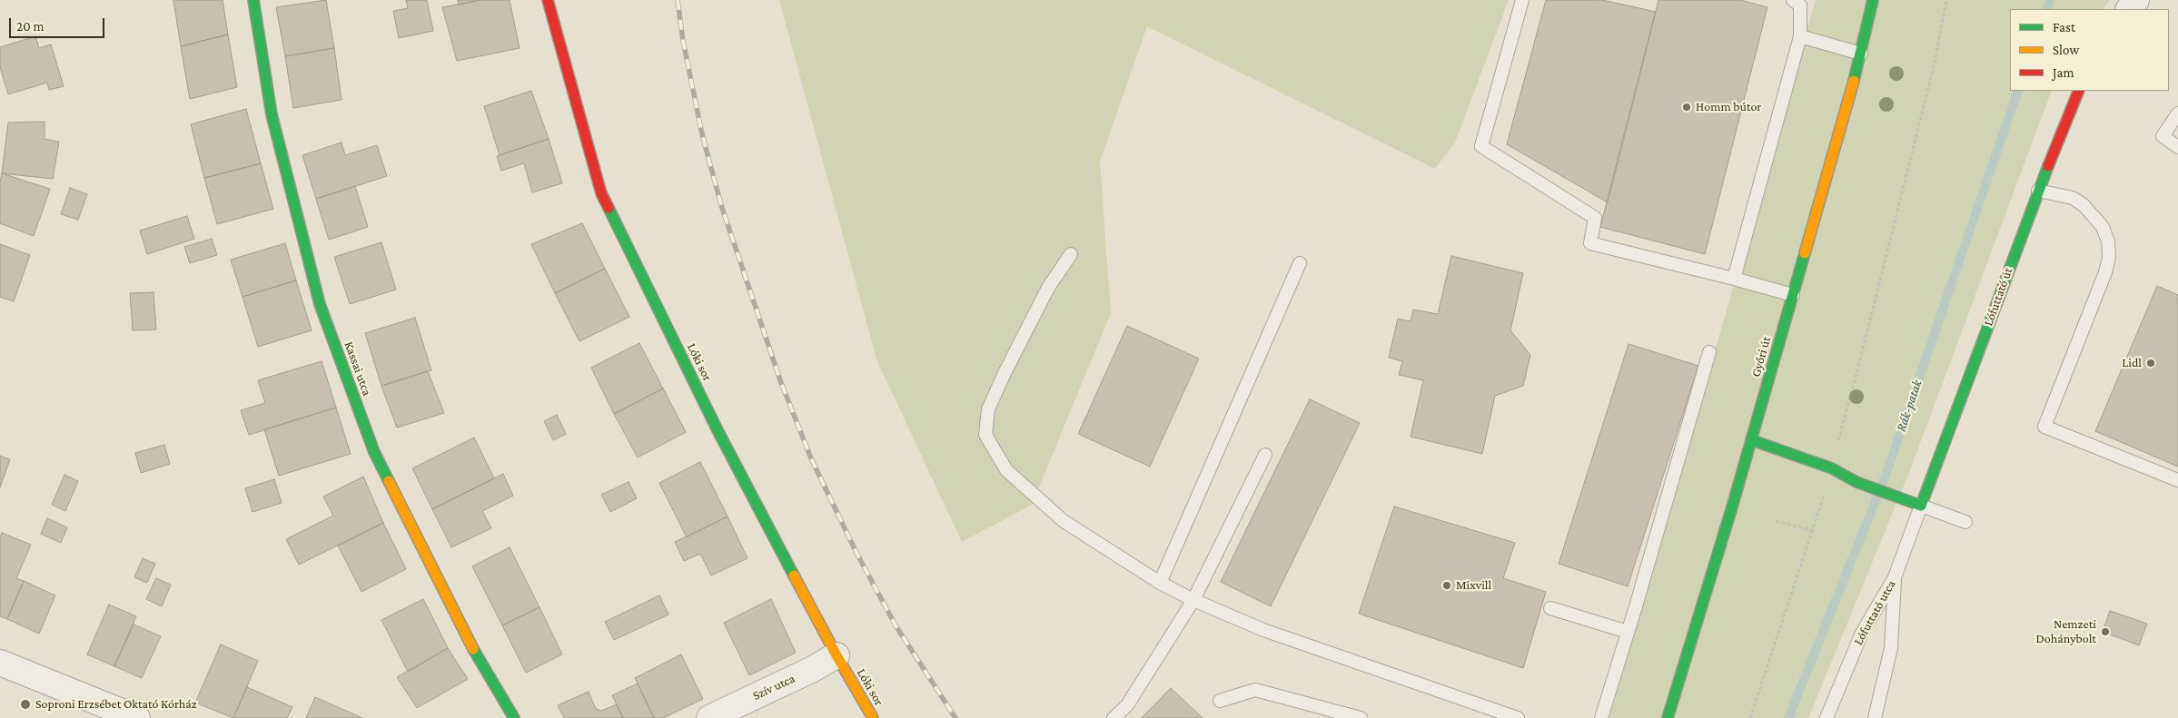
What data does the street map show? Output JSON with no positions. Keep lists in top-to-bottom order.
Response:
{
  "streets": {
    "street": [
      "Lófuttató út",
      "Győri út",
      "Lóki sor",
      "Kassai utca",
      "Szív utca"
    ],
    "lane": ["Lófuttató utca"]
  },
  "crossings": [
    ["Lófuttató út", "Lófuttató utca"],
    ["Lóki sor", "Szív utca"]
  ],
  "water": ["Rák-patak"],
  "places": [
    "Homm bútor",
    "Lidl",
    "Mixvill",
    "Nemzeti Dohánybolt",
    "Soproni Erzsébet Oktató Kórház"
  ],
  "legend": ["Fast", "Slow", "Jam"],
  "scale_bar": "20 m"
}
